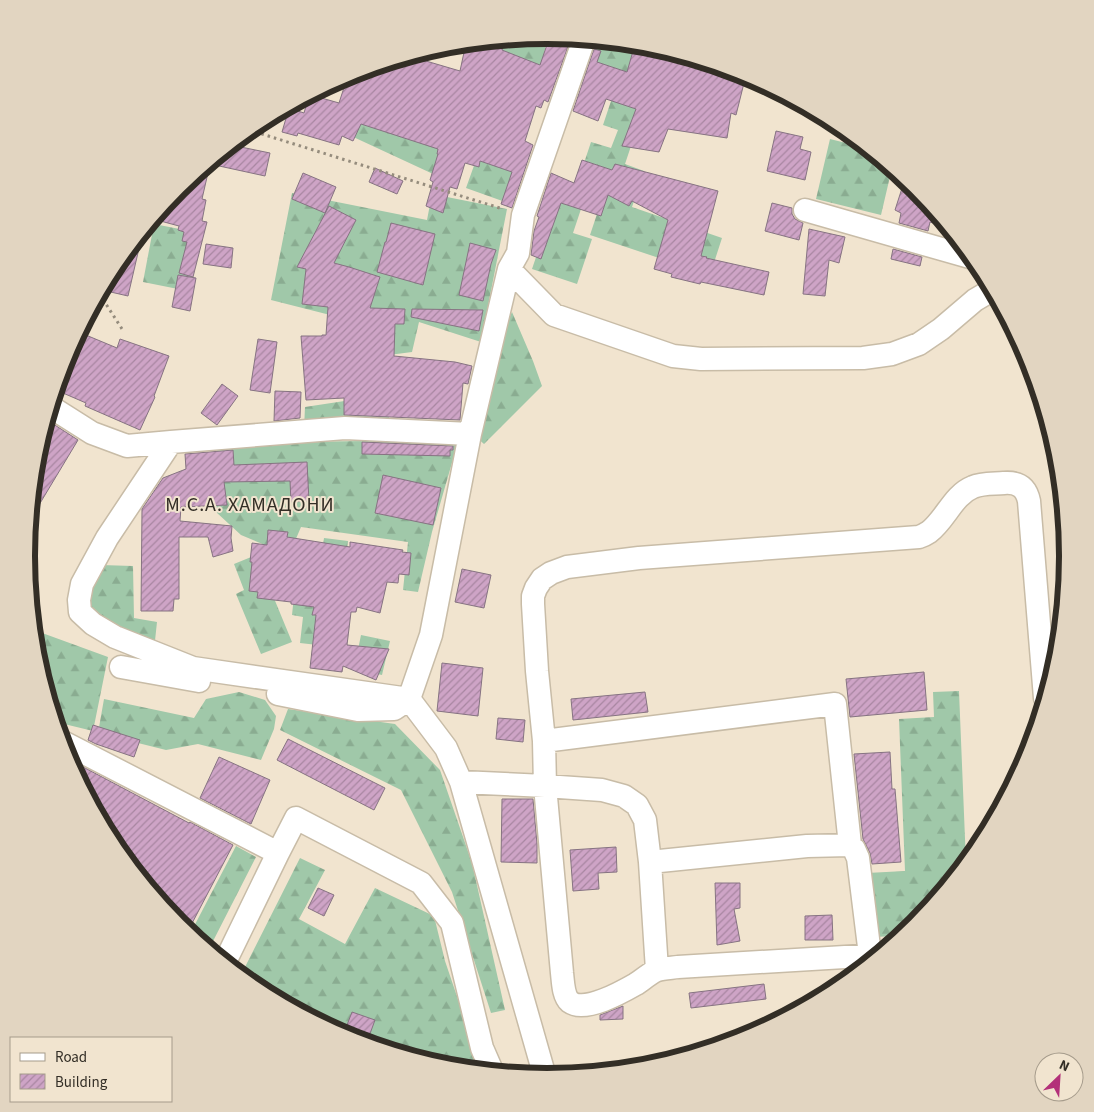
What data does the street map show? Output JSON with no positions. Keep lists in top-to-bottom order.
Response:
{
  "districts": ["М.С.А. ХАМАДОНИ"],
  "legend": ["Road", "Building"],
  "north": "top right"
}
